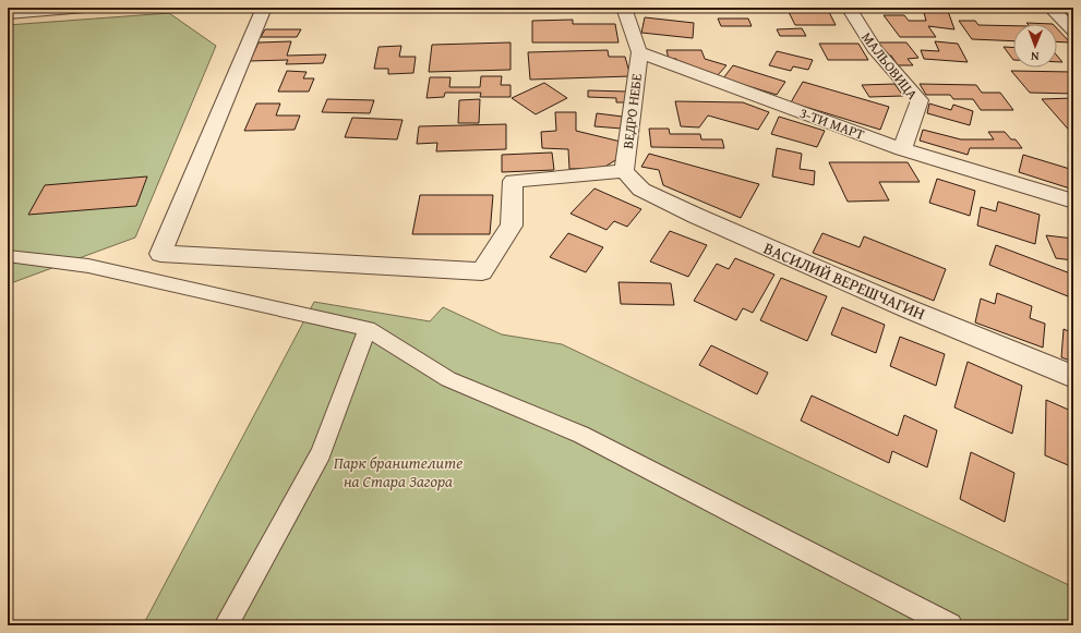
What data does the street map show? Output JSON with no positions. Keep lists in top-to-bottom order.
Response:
{
  "streets": {
    "street": [
      "МАЛЬОВИЦА",
      "ВЕДРО НЕБЕ",
      "3-ТИ МАРТ",
      "ВАСИЛИЙ ВЕРЕШЧАГИН"
    ]
  },
  "crossings": [
    ["МАЛЬОВИЦА", "3-ТИ МАРТ"],
    ["ВЕДРО НЕБЕ", "3-ТИ МАРТ"],
    ["ВЕДРО НЕБЕ", "ВАСИЛИЙ ВЕРЕШЧАГИН"]
  ],
  "parks": ["Парк бранителите на Стара Загора"],
  "north": "bottom"
}
